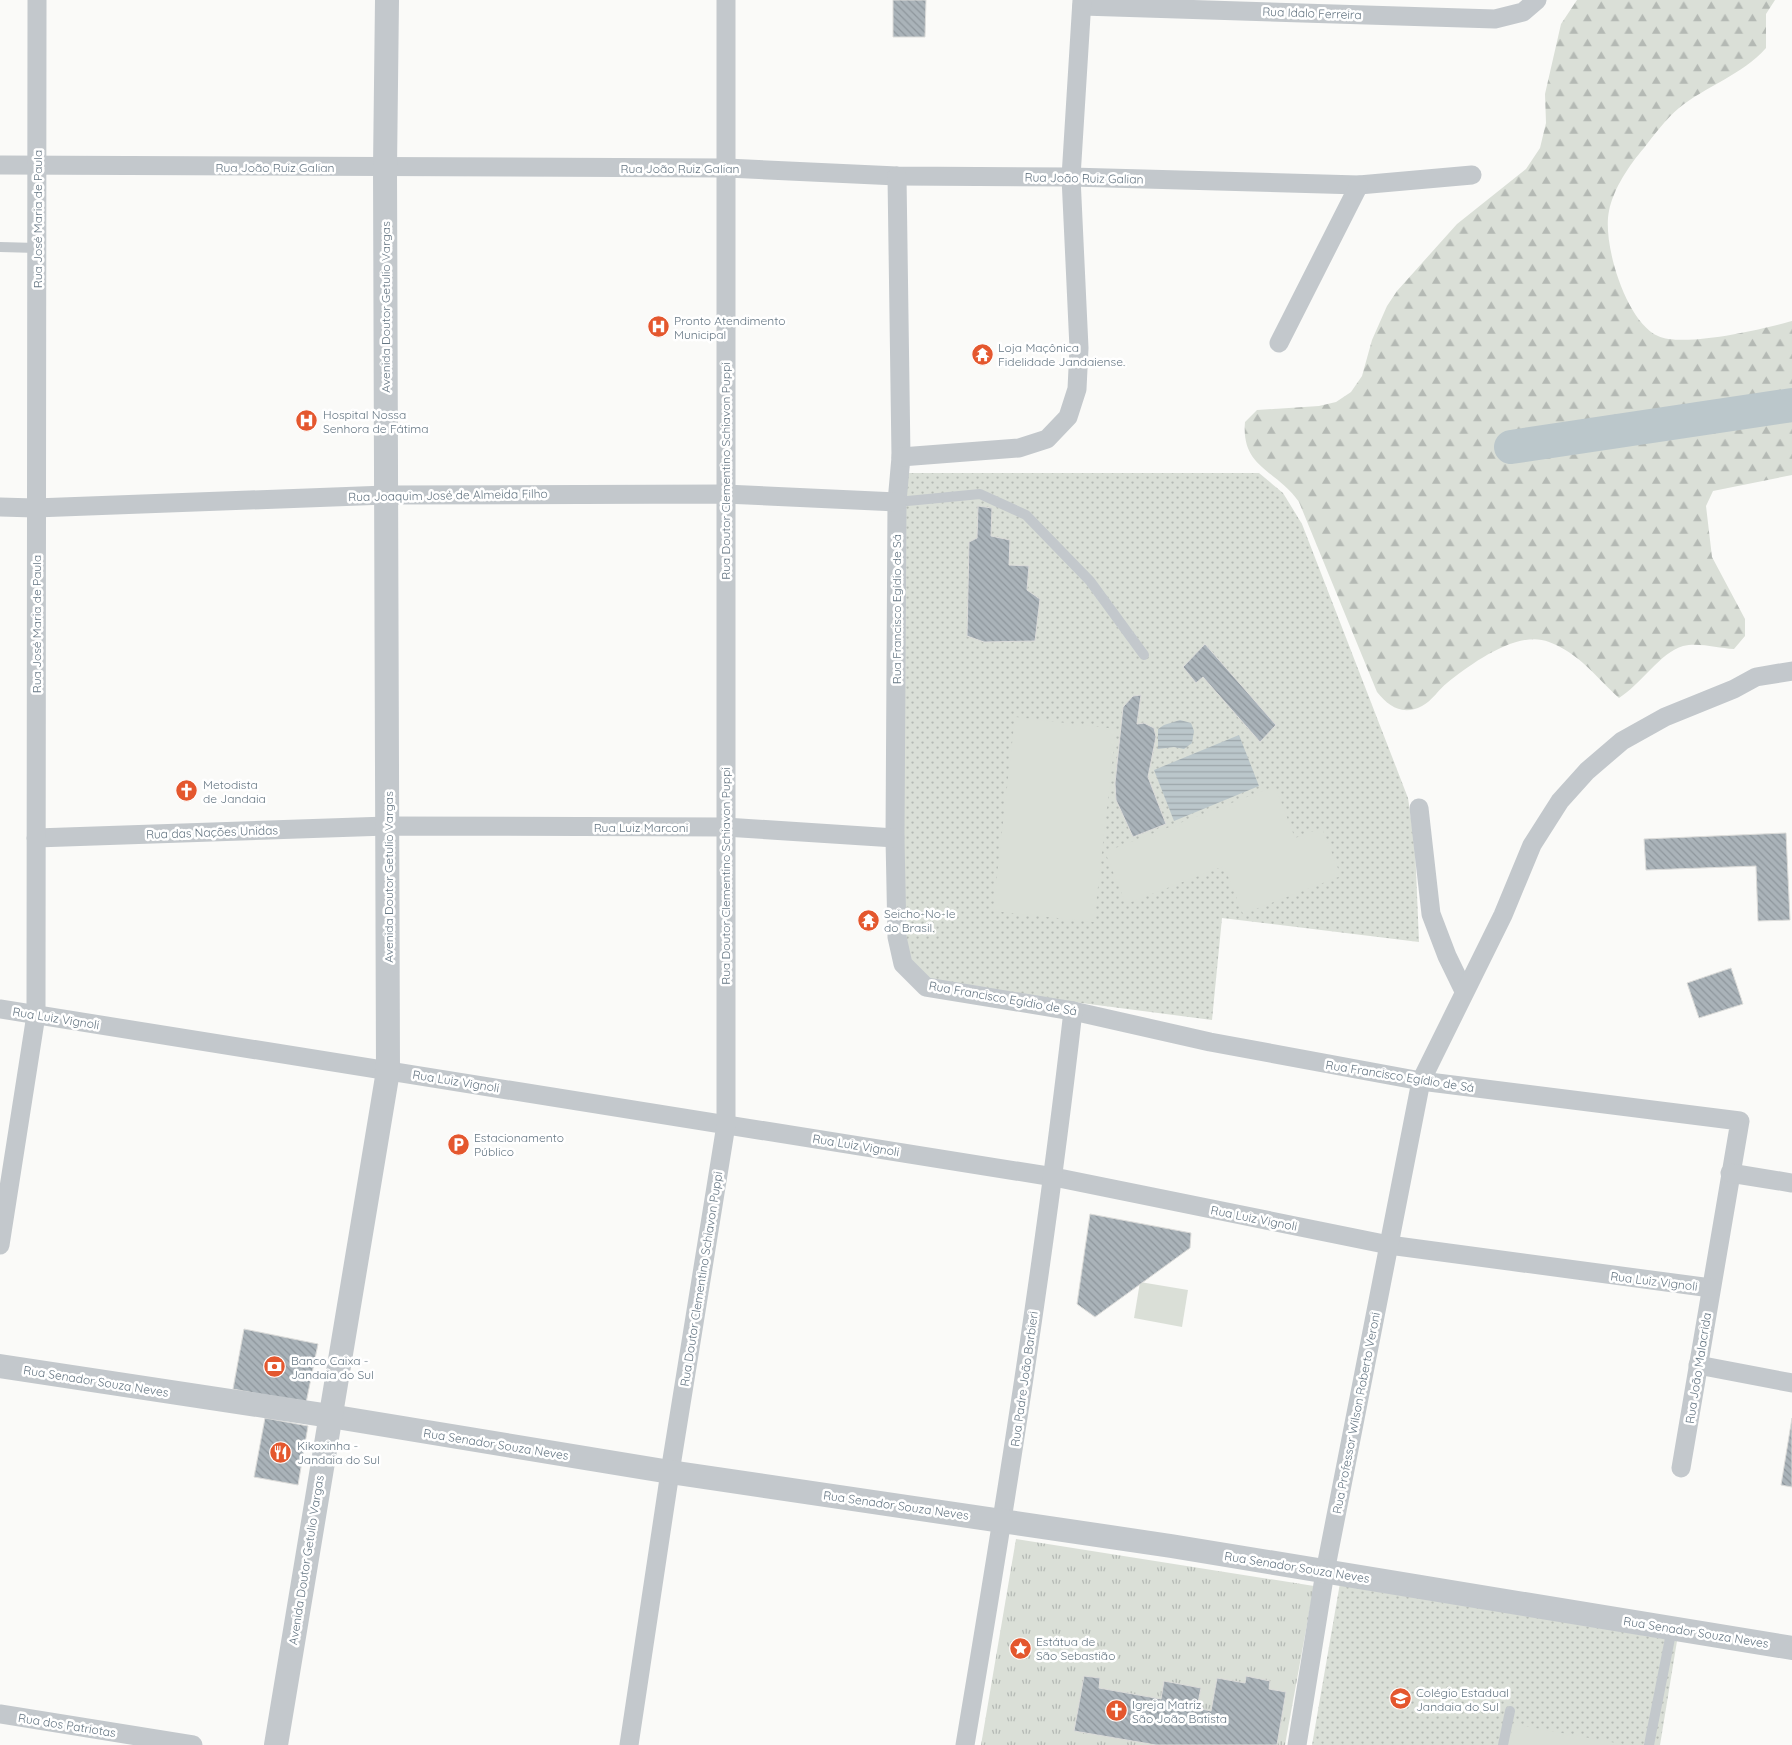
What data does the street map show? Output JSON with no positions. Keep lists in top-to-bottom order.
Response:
{
  "streets": {
    "street": [
      "Rua Idalo Ferreira",
      "Rua João Ruiz Galian",
      "Rua José Maria de Paula",
      "Avenida Doutor Getulio Vargas",
      "Rua Doutor Clementino Schiavon Puppi",
      "Rua Joaquim José de Almeida Filho",
      "Rua Francisco Egídio de Sá",
      "Rua Luiz Marconi",
      "Rua das Nações Unidas",
      "Rua Luiz Vignoli",
      "Rua João Malacrida",
      "Rua Padre João Barbieri",
      "Rua Senador Souza Neves",
      "Rua Professor Wilson Roberto Veroni",
      "Rua dos Patriotas"
    ]
  },
  "crossings": [
    ["Rua João Ruiz Galian", "Rua José Maria de Paula"],
    ["Rua João Ruiz Galian", "Avenida Doutor Getulio Vargas"],
    ["Rua João Ruiz Galian", "Rua Doutor Clementino Schiavon Puppi"],
    ["Rua João Ruiz Galian", "Rua Francisco Egídio de Sá"],
    ["Rua José Maria de Paula", "Rua Joaquim José de Almeida Filho"],
    ["Rua José Maria de Paula", "Rua das Nações Unidas"],
    ["Rua José Maria de Paula", "Rua Luiz Vignoli"],
    ["Avenida Doutor Getulio Vargas", "Rua Joaquim José de Almeida Filho"],
    ["Avenida Doutor Getulio Vargas", "Rua Luiz Marconi"],
    ["Avenida Doutor Getulio Vargas", "Rua das Nações Unidas"],
    ["Avenida Doutor Getulio Vargas", "Rua Luiz Vignoli"],
    ["Avenida Doutor Getulio Vargas", "Rua Senador Souza Neves"],
    ["Rua Doutor Clementino Schiavon Puppi", "Rua Joaquim José de Almeida Filho"],
    ["Rua Doutor Clementino Schiavon Puppi", "Rua Luiz Marconi"],
    ["Rua Doutor Clementino Schiavon Puppi", "Rua Luiz Vignoli"],
    ["Rua Doutor Clementino Schiavon Puppi", "Rua Senador Souza Neves"],
    ["Rua Joaquim José de Almeida Filho", "Rua Francisco Egídio de Sá"],
    ["Rua Francisco Egídio de Sá", "Rua Luiz Marconi"],
    ["Rua Francisco Egídio de Sá", "Rua João Malacrida"],
    ["Rua Francisco Egídio de Sá", "Rua Padre João Barbieri"],
    ["Rua Francisco Egídio de Sá", "Rua Professor Wilson Roberto Veroni"],
    ["Rua Luiz Marconi", "Rua das Nações Unidas"],
    ["Rua Luiz Vignoli", "Rua João Malacrida"],
    ["Rua Luiz Vignoli", "Rua Padre João Barbieri"],
    ["Rua Luiz Vignoli", "Rua Professor Wilson Roberto Veroni"],
    ["Rua Padre João Barbieri", "Rua Senador Souza Neves"],
    ["Rua Senador Souza Neves", "Rua Professor Wilson Roberto Veroni"]
  ],
  "places": {
    "hospital": ["Pronto Atendimento Municipal", "Hospital Nossa Senhora de Fátima"],
    "temple": ["Loja Maçônica Fidelidade Jandaiense.", "Seicho-No-Ie do Brasil."],
    "church": ["Metodista de Jandaia", "Igreja Matriz São João Batista"],
    "parking": ["Estacionamento Público"],
    "bank": ["Banco Caixa - Jandaia do Sul"],
    "restaurant": ["Kikoxinha - Jandaia do Sul"],
    "place": ["Estátua de São Sebastião"],
    "school or university": ["Colégio Estadual Jandaia do Sul"]
  }
}
